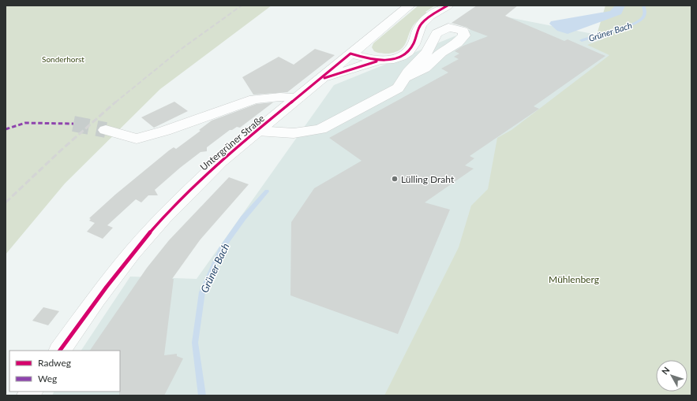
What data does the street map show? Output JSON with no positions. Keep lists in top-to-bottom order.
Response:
{
  "streets": {
    "main road": ["Untergrüner Straße"]
  },
  "water": ["Grüner Bach"],
  "parks": ["Sonderhorst", "Mühlenberg"],
  "places": ["Lülling Draht"],
  "legend": ["Radweg", "Weg"],
  "north": "top left"
}
